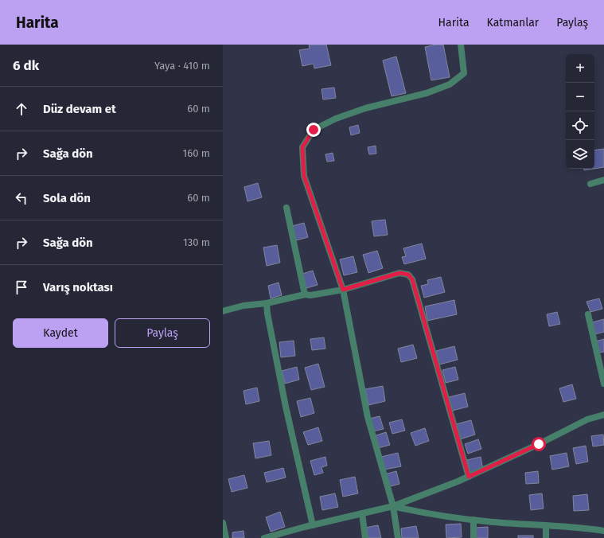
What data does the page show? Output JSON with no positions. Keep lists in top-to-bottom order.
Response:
{
  "page": {
    "header": "Harita",
    "nav": ["Harita", "Katmanlar", "Paylaş"],
    "heading": ["6 dk", "Yaya · 410 m"],
    "map_buttons": ["+", "−"],
    "list": [
      ["Düz devam et", "60 m"],
      ["Sağa dön", "160 m"],
      ["Sola dön", "60 m"],
      ["Sağa dön", "130 m"],
      "Varış noktası"
    ],
    "buttons": ["Kaydet", "Paylaş"]
  }
}
